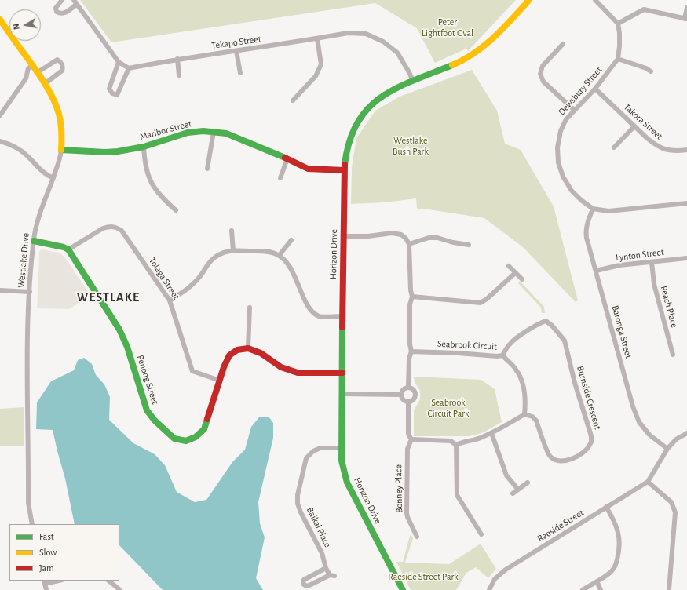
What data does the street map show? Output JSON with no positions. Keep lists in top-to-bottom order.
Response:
{
  "streets": {
    "street": [
      "Tekapo Street",
      "Dewsbury Street",
      "Takora Street",
      "Maribor Street",
      "Horizon Drive",
      "Lynton Street",
      "Westlake Drive",
      "Tolaga Street",
      "Peach Place",
      "Baronga Street",
      "Seabrook Circuit",
      "Penong Street",
      "Burnside Crescent",
      "Bonney Place",
      "Raeside Street",
      "Baikal Place"
    ]
  },
  "crossings": [
    ["Tekapo Street", "Horizon Drive"],
    ["Dewsbury Street", "Takora Street"],
    ["Dewsbury Street", "Baronga Street"],
    ["Maribor Street", "Horizon Drive"],
    ["Maribor Street", "Westlake Drive"],
    ["Horizon Drive", "Baikal Place"],
    ["Lynton Street", "Peach Place"],
    ["Lynton Street", "Baronga Street"],
    ["Tolaga Street", "Penong Street"],
    ["Baronga Street", "Raeside Street"],
    ["Seabrook Circuit", "Burnside Crescent"]
  ],
  "districts": ["WESTLAKE"],
  "parks": [
    "Peter Lightfoot Oval",
    "Westlake Bush Park",
    "Seabrook Circuit Park",
    "Raeside Street Park"
  ],
  "legend": ["Fast", "Slow", "Jam"],
  "north": "left"
}
